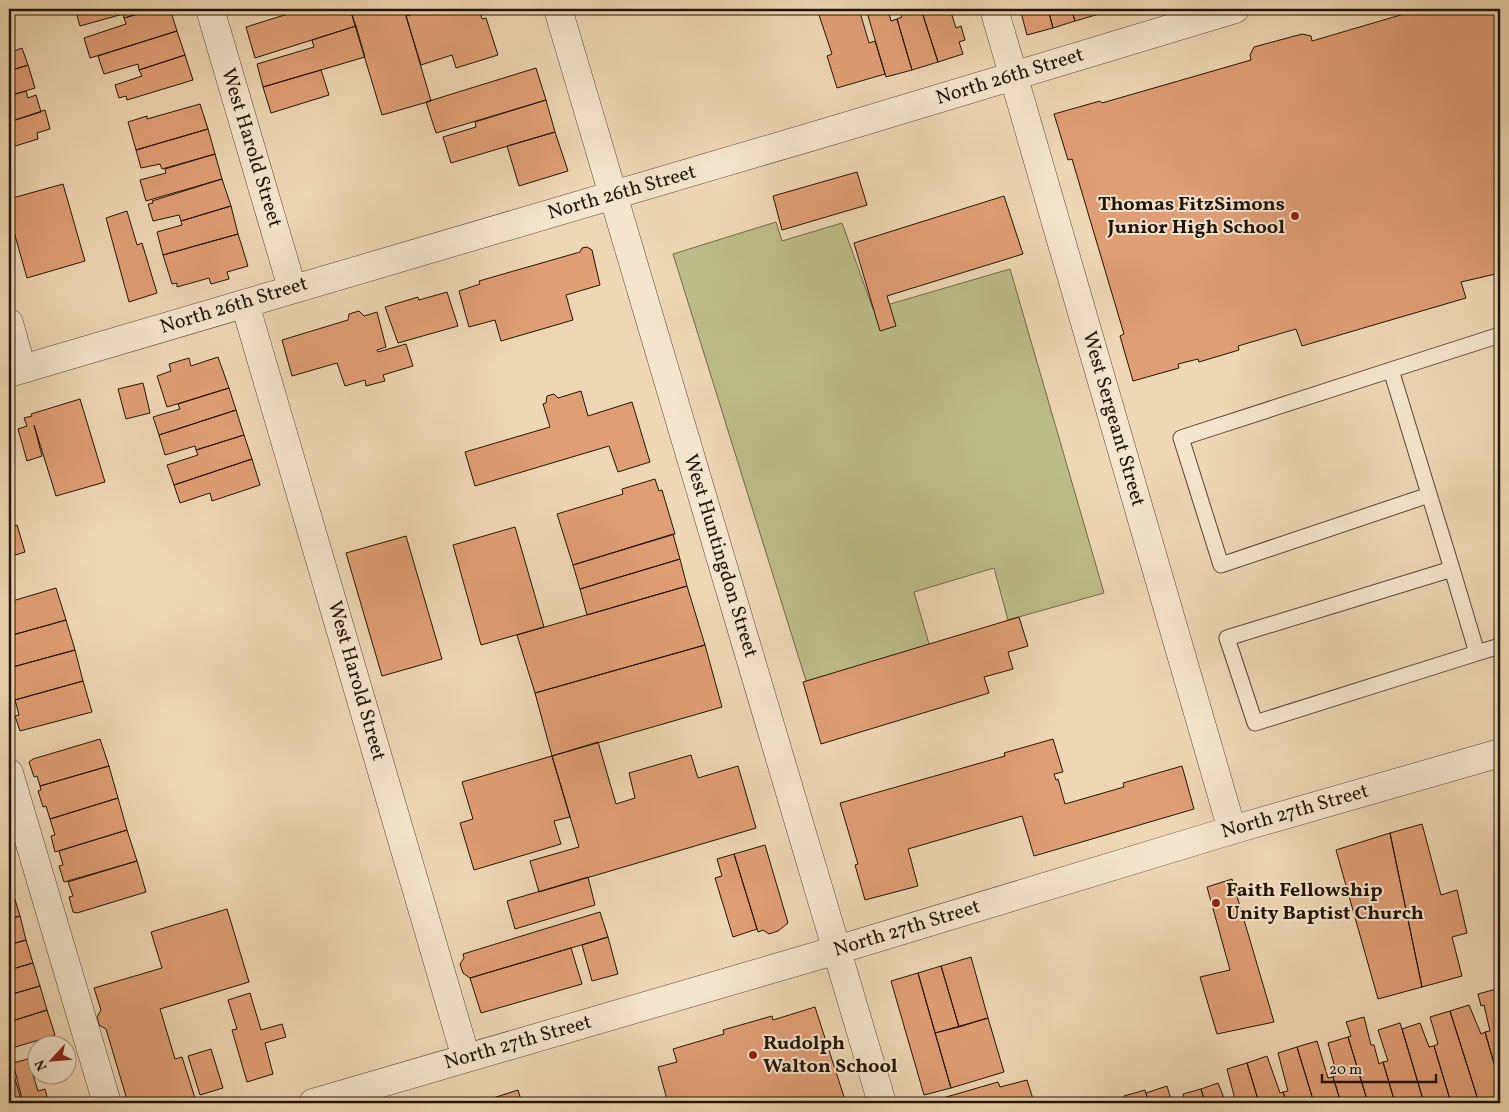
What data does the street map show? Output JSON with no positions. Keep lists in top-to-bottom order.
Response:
{
  "streets": {
    "street": [
      "North 26th Street",
      "West Harold Street",
      "West Sergeant Street",
      "West Huntingdon Street",
      "North 27th Street"
    ]
  },
  "crossings": [
    ["North 26th Street", "West Harold Street"],
    ["North 26th Street", "West Sergeant Street"],
    ["North 26th Street", "West Huntingdon Street"],
    ["West Harold Street", "North 27th Street"],
    ["West Sergeant Street", "North 27th Street"],
    ["West Huntingdon Street", "North 27th Street"]
  ],
  "places": ["Thomas FitzSimons Junior High School", "Faith Fellowship Unity Baptist Church", "Rudolph Walton School"],
  "scale_bar": "20 m",
  "north": "bottom left"
}
